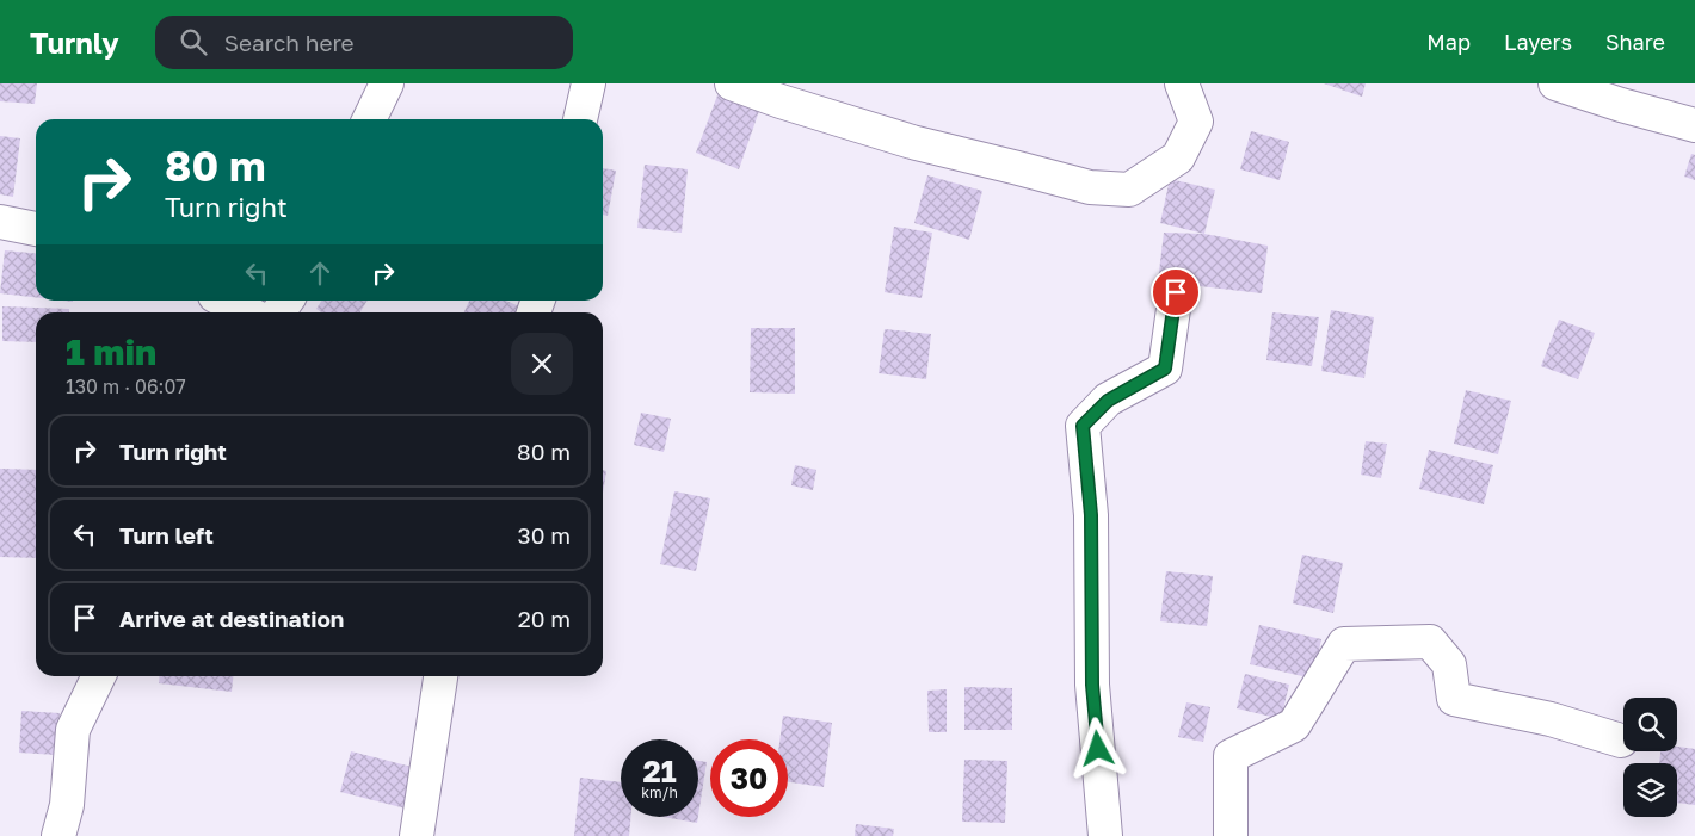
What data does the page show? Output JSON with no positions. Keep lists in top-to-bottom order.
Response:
{
  "page": {
    "header": "Turnly",
    "search": "Search here",
    "nav": ["Map", "Layers", "Share"],
    "turn": ["80 m", "Turn right"],
    "heading": ["1 min", "130 m · 06:07"],
    "list": [
      {
        "name": "Turn right",
        "value": "80 m"
      },
      {
        "name": "Turn left",
        "value": "30 m"
      },
      {
        "name": "Arrive at destination",
        "value": "20 m"
      }
    ],
    "speed": "21 km/h",
    "limit": "30"
  }
}
